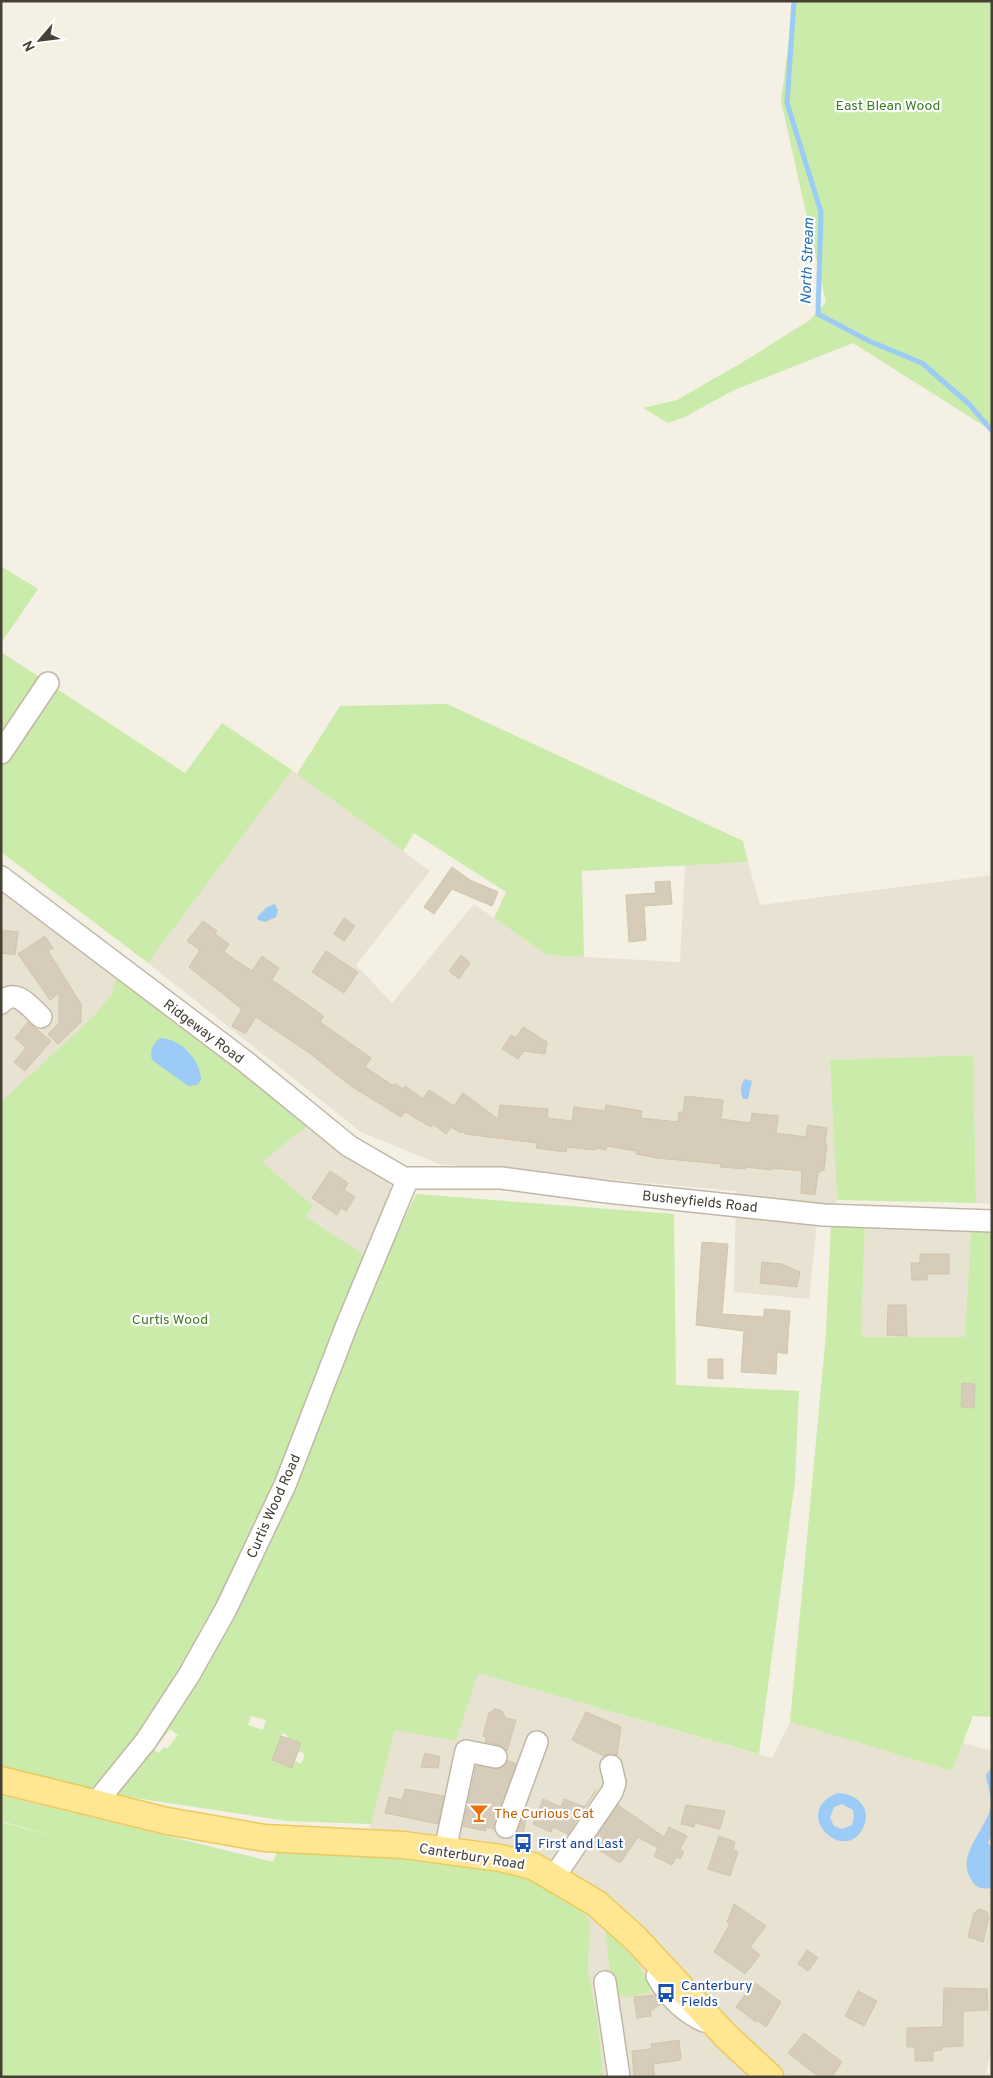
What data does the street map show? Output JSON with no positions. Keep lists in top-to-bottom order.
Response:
{
  "streets": {
    "main road": ["Canterbury Road"],
    "street": ["Ridgeway Road", "Busheyfields Road", "Curtis Wood Road"]
  },
  "crossings": [
    ["Ridgeway Road", "Busheyfields Road"],
    ["Ridgeway Road", "Curtis Wood Road"],
    ["Busheyfields Road", "Curtis Wood Road"],
    ["Curtis Wood Road", "Canterbury Road"]
  ],
  "water": ["North Stream"],
  "parks": ["East Blean Wood", "Curtis Wood"],
  "places": {
    "bar": ["The Curious Cat"],
    "bus stop": ["First and Last", "Canterbury Fields"]
  },
  "north": "bottom left"
}
